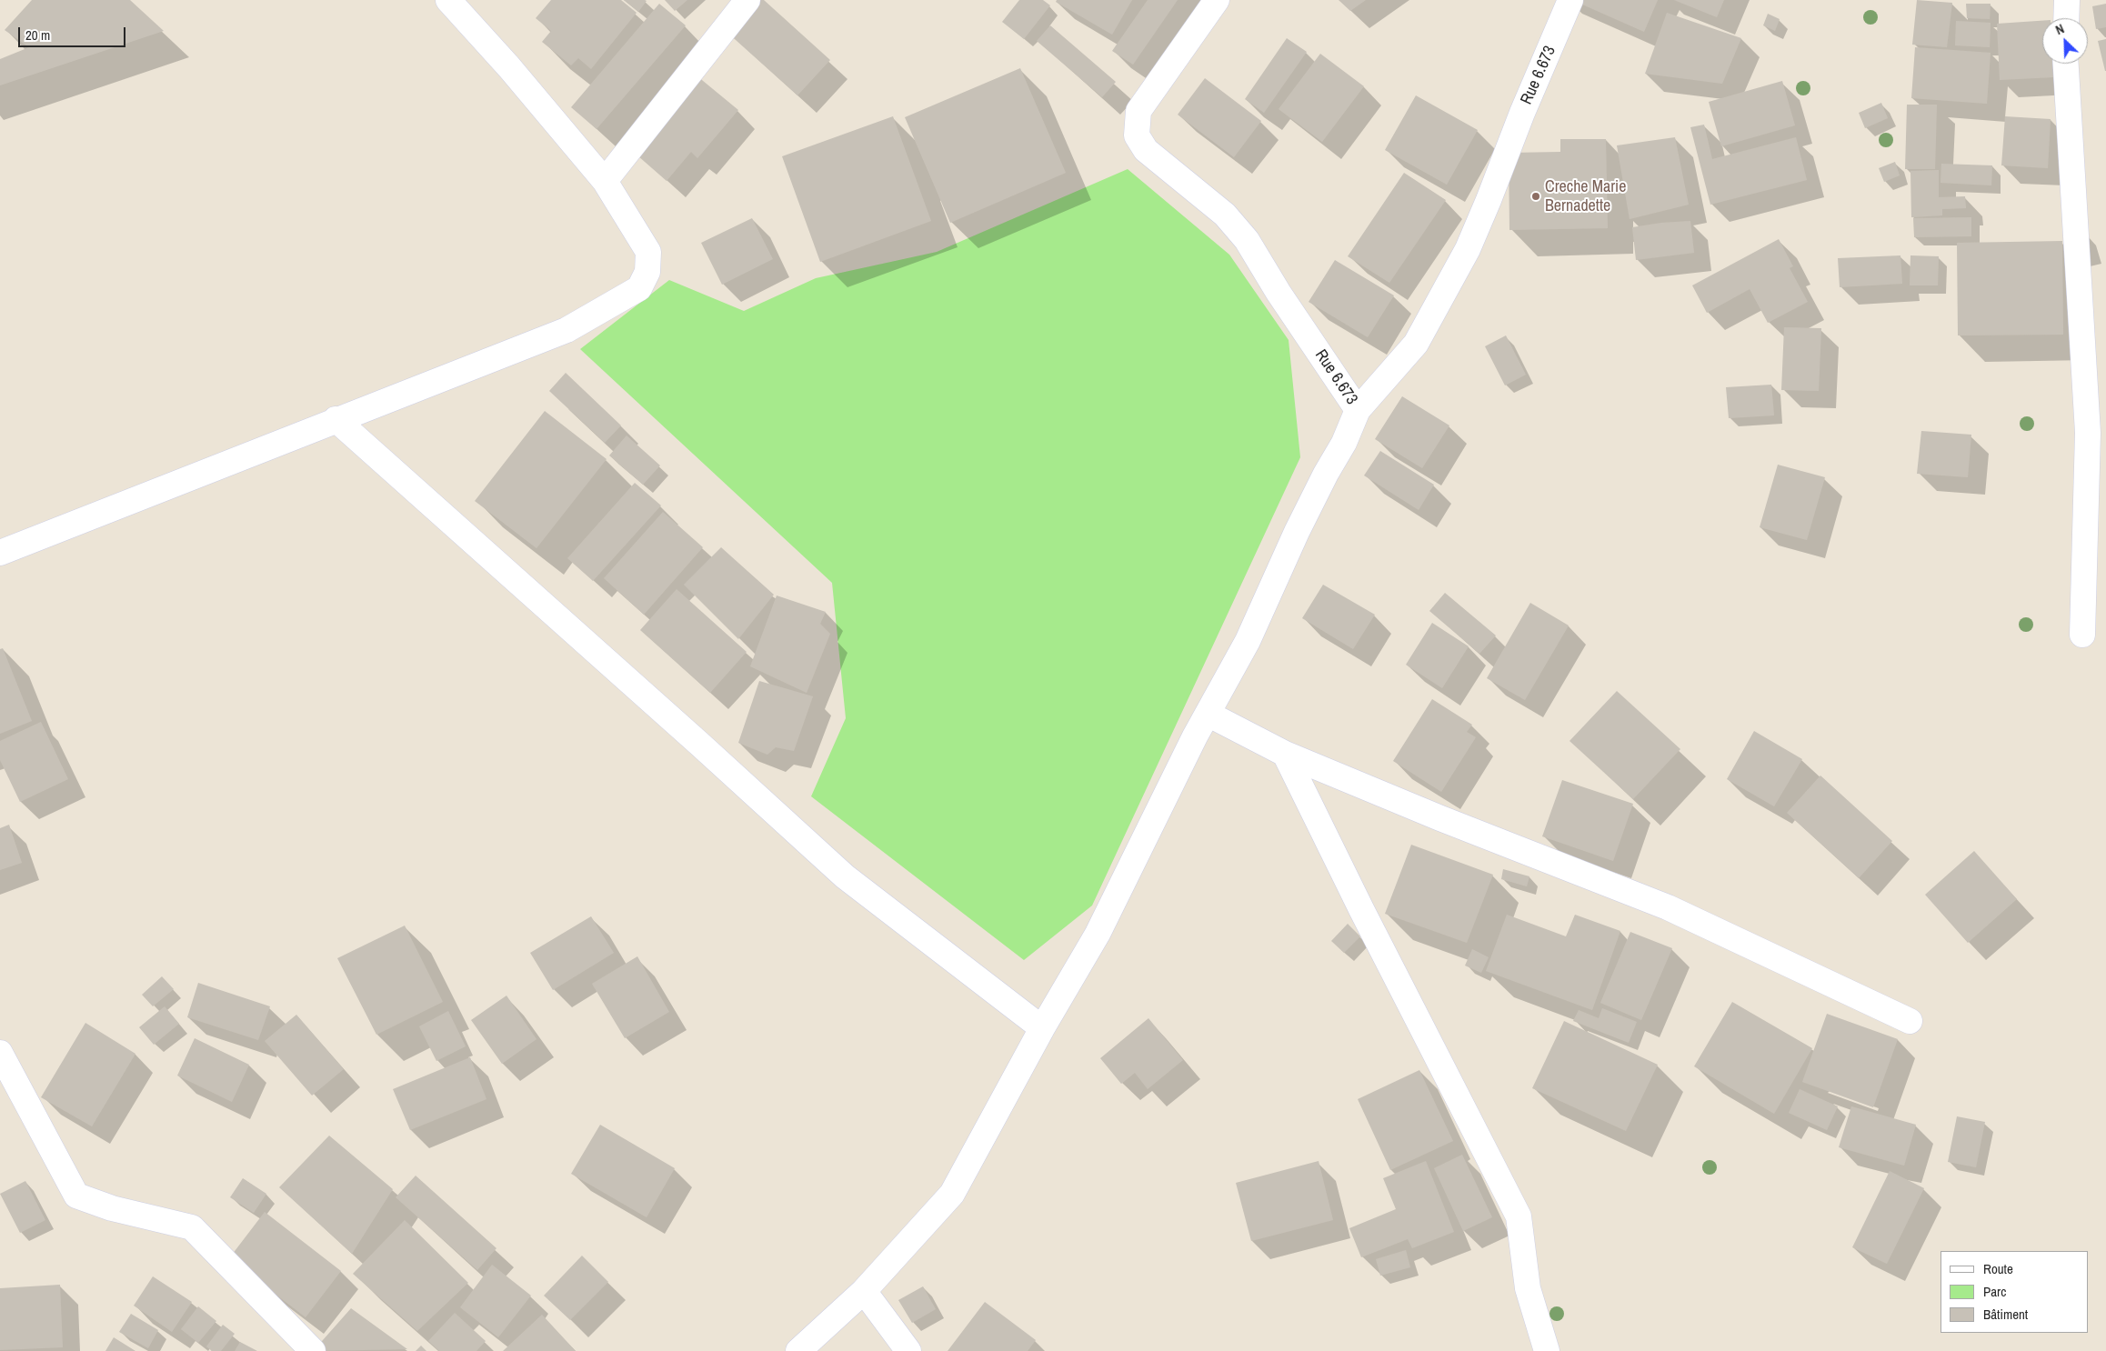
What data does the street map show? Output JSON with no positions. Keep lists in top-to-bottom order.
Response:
{
  "streets": {
    "street": ["Rue 6.673"]
  },
  "places": ["Creche Marie Bernadette"],
  "legend": ["Route", "Parc", "Bâtiment"],
  "scale_bar": "20 m",
  "north": "top left"
}
